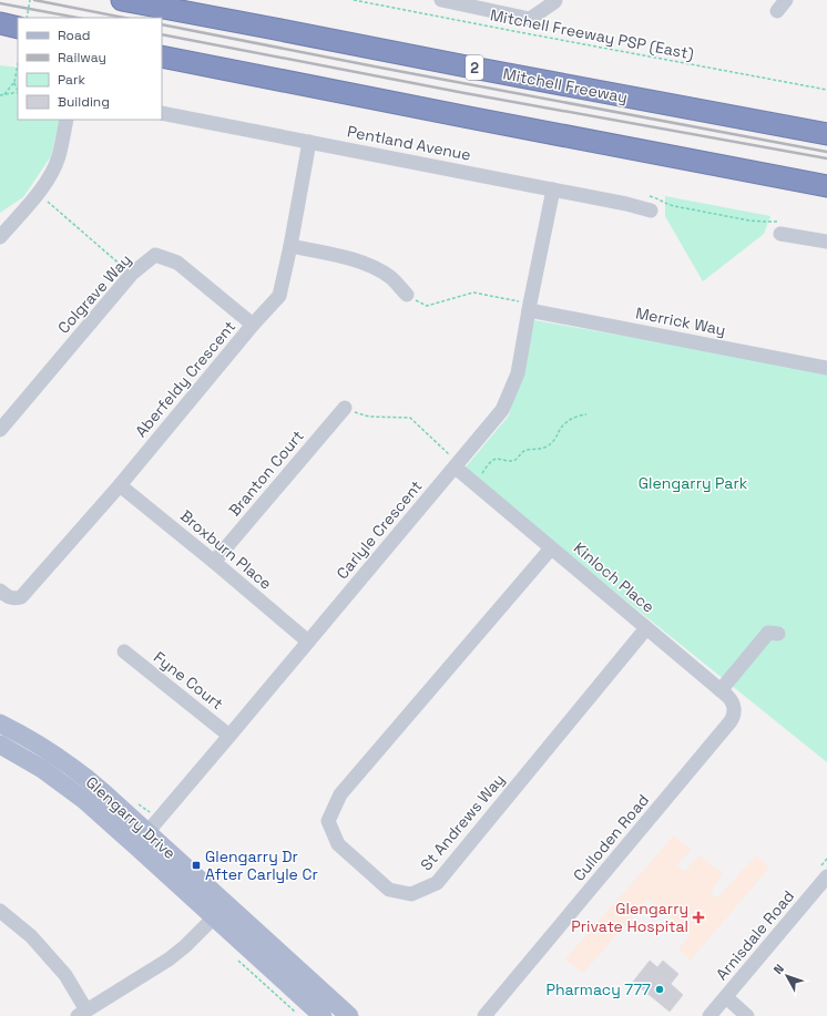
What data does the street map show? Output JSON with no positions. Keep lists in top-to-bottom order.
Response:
{
  "streets": {
    "highway": ["2", "Mitchell Freeway"],
    "main road": ["Glengarry Drive"],
    "street": [
      "Pentland Avenue",
      "Colgrave Way",
      "Merrick Way",
      "Aberfeldy Crescent",
      "Branton Court",
      "Carlyle Crescent",
      "Broxburn Place",
      "Kinloch Place",
      "Fyne Court",
      "St Andrews Way",
      "Culloden Road",
      "Arnisdale Road"
    ],
    "path": ["Mitchell Freeway PSP (East)"]
  },
  "crossings": [
    ["Pentland Avenue", "Aberfeldy Crescent"],
    ["Pentland Avenue", "Carlyle Crescent"],
    ["Colgrave Way", "Aberfeldy Crescent"],
    ["Merrick Way", "Carlyle Crescent"],
    ["Aberfeldy Crescent", "Broxburn Place"],
    ["Branton Court", "Broxburn Place"],
    ["Carlyle Crescent", "Broxburn Place"],
    ["Carlyle Crescent", "Kinloch Place"],
    ["Carlyle Crescent", "Fyne Court"],
    ["Carlyle Crescent", "Glengarry Drive"],
    ["Kinloch Place", "St Andrews Way"],
    ["Kinloch Place", "Culloden Road"]
  ],
  "parks": ["Glengarry Park"],
  "places": {
    "transit": ["Glengarry Dr After Carlyle Cr"],
    "health": ["Glengarry Private Hospital"],
    "other": ["Pharmacy 777"]
  },
  "legend": [
    "Road",
    "Railway",
    "Park",
    "Building"
  ],
  "north": "top left"
}
